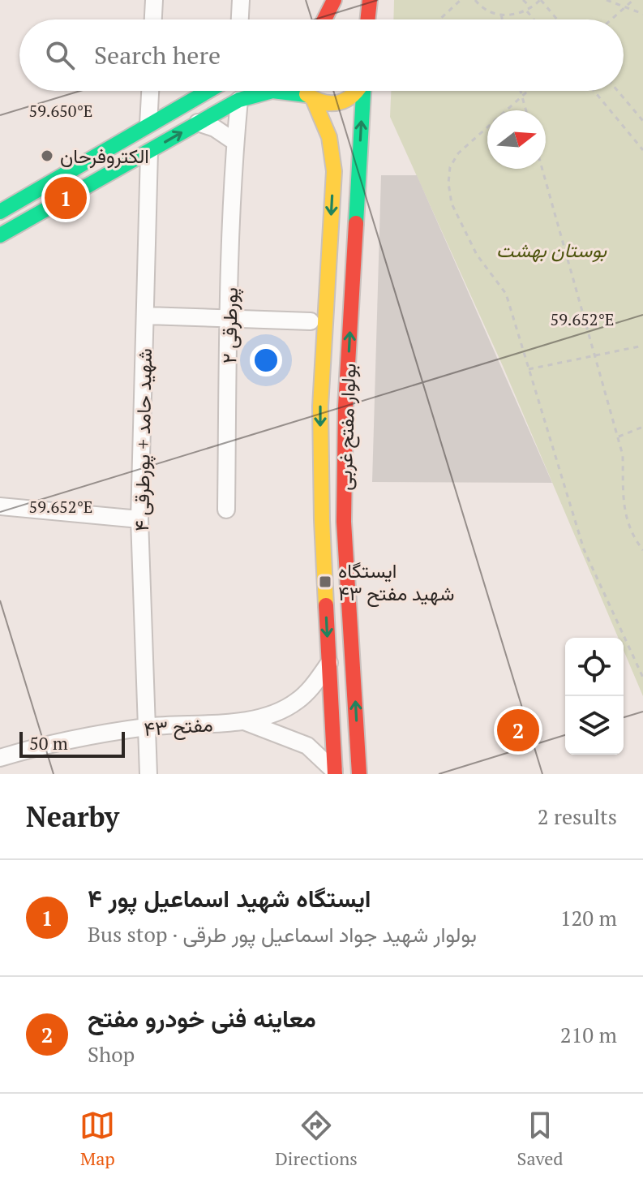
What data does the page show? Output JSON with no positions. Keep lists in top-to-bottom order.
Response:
{
  "streets": {
    "main road": ["بولوار مفتح غربی"],
    "street": ["پورطرقی ۲", "شهید حامد + پورطرقی ۴", "مفتح ۴۳"]
  },
  "crossings": [
    ["شهید حامد + پورطرقی ۴", "مفتح ۴۳"]
  ],
  "parks": ["بوستان بهشت"],
  "places": {
    "other": ["الکتروفرحان"],
    "transit": ["ایستگاه شهید مفتح ۴۳"]
  },
  "scale_bar": "50 m",
  "north": "right",
  "page": {
    "search": "Search here",
    "pins": ["1", "2"],
    "scale": "50 m",
    "heading": ["Nearby", "2 results"],
    "list": [
      {
        "mark": "1",
        "name": "ایستگاه شهید اسماعیل پور ۴",
        "note": "Bus stop · بولوار شهید جواد اسماعیل پور طرقی",
        "value": "120 m"
      },
      {
        "mark": "2",
        "name": "معاینه فنی خودرو مفتح",
        "note": "Shop",
        "value": "210 m"
      }
    ],
    "nav": ["Map", "Directions", "Saved"]
  },
  "coordinates": ["59.650°E", "59.652°E"]
}
